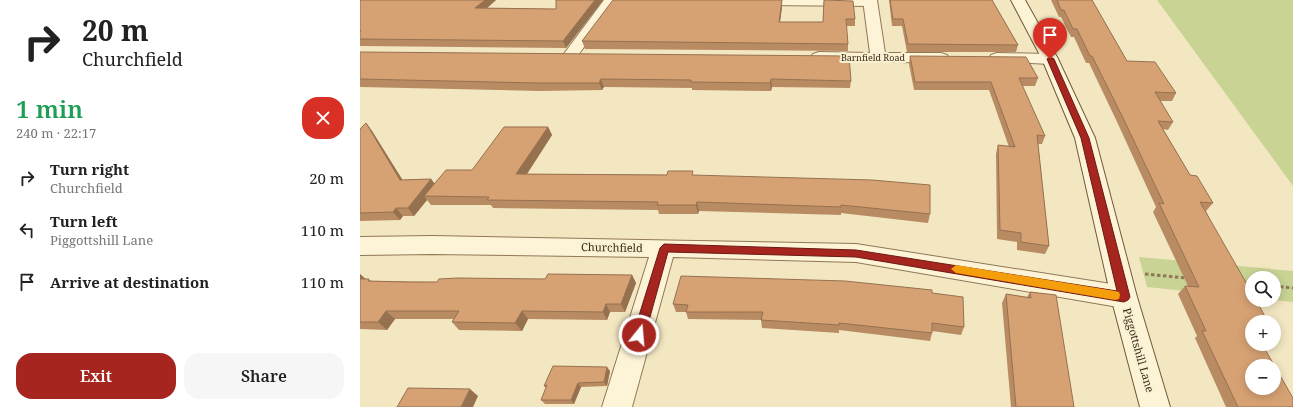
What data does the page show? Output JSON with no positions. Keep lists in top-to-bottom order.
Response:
{
  "streets": {
    "street": ["Barnfield Road", "Churchfield", "Piggottshill Lane"]
  },
  "crossings": [
    ["Churchfield", "Piggottshill Lane"]
  ],
  "page": {
    "turn": ["20 m", "Churchfield"],
    "heading": ["1 min", "240 m · 22:17"],
    "list": [
      {
        "name": "Turn right",
        "note": "Churchfield",
        "value": "20 m"
      },
      {
        "name": "Turn left",
        "note": "Piggottshill Lane",
        "value": "110 m"
      },
      {
        "name": "Arrive at destination",
        "value": "110 m"
      }
    ],
    "map_buttons": ["+", "−"],
    "buttons": ["Exit", "Share"]
  }
}
